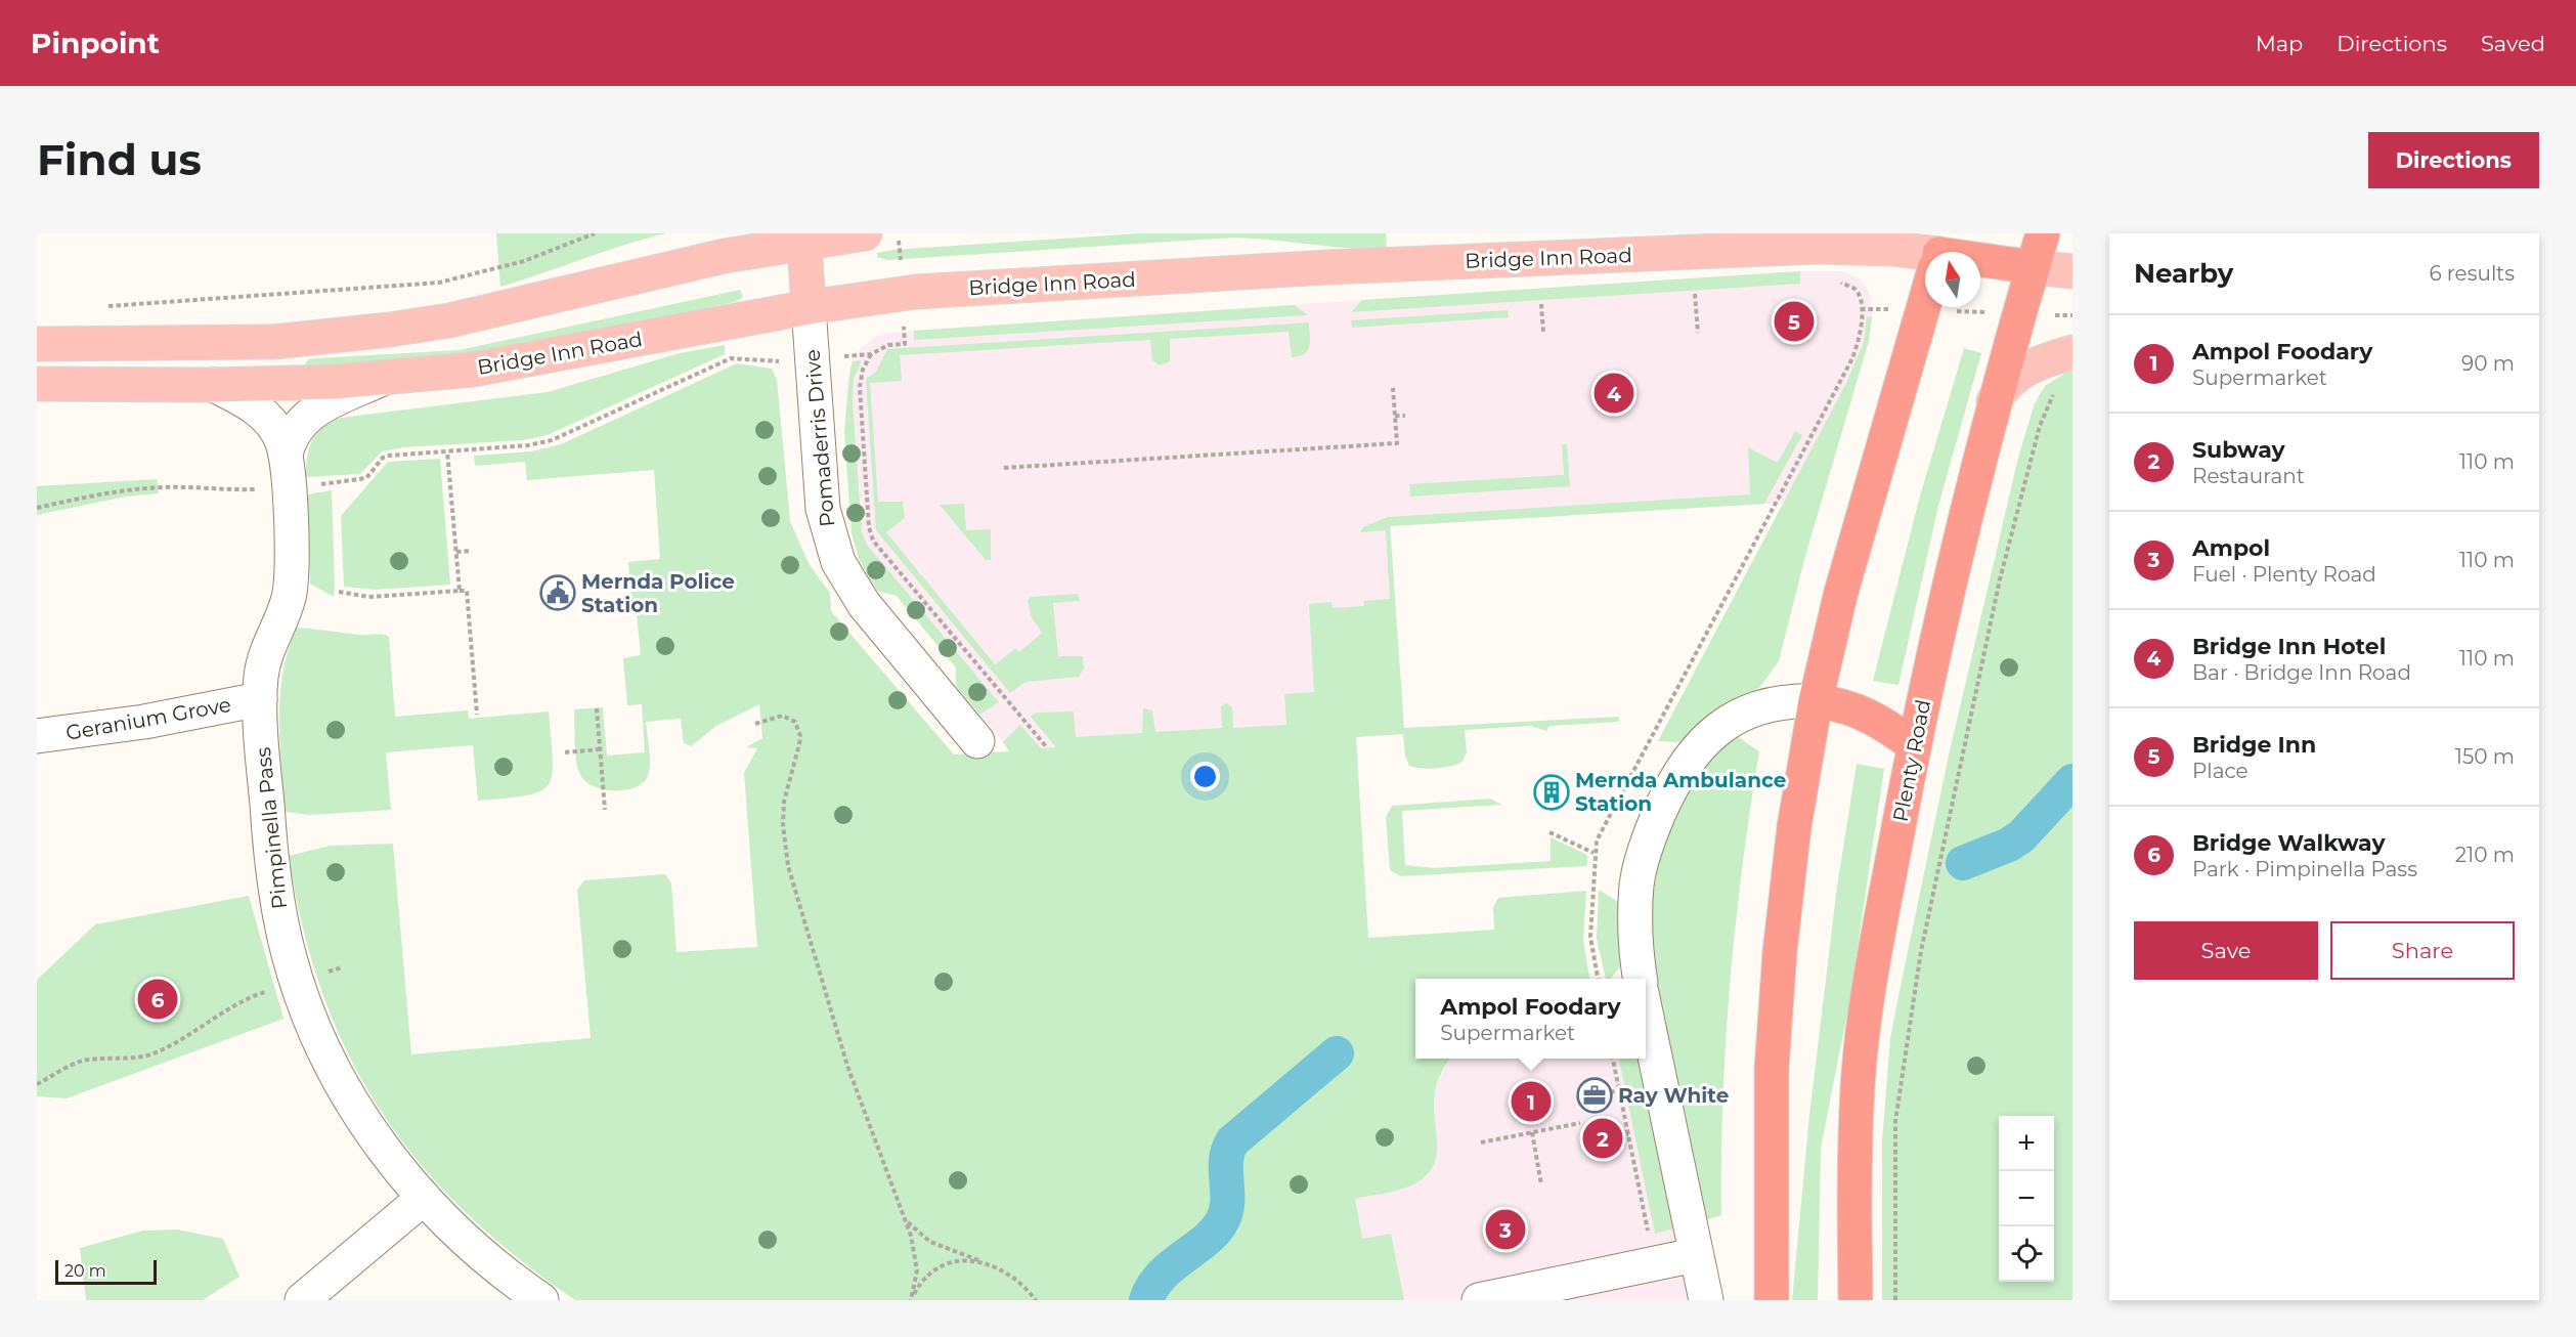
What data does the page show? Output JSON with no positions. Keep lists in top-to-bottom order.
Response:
{
  "streets": {
    "highway": ["Bridge Inn Road", "Plenty Road"],
    "street": ["Pomaderris Drive", "Geranium Grove", "Pimpinella Pass"]
  },
  "crossings": [
    ["Bridge Inn Road", "Pomaderris Drive"],
    ["Bridge Inn Road", "Plenty Road"],
    ["Bridge Inn Road", "Pimpinella Pass"],
    ["Geranium Grove", "Pimpinella Pass"]
  ],
  "places": {
    "public building": ["Mernda Police Station"],
    "building": ["Mernda Ambulance Station"],
    "office": ["Ray White"]
  },
  "scale_bar": "20 m",
  "north": "top",
  "page": {
    "header": "Pinpoint",
    "nav": ["Map", "Directions", "Saved"],
    "buttons": [
      "Directions",
      ["Save", "Share"]
    ],
    "title": "Find us",
    "heading": ["Nearby", "6 results"],
    "pins": [
      "5",
      "4",
      "6",
      "1",
      "2",
      "3"
    ],
    "list": [
      {
        "mark": "1",
        "name": "Ampol Foodary",
        "note": "Supermarket",
        "value": "90 m"
      },
      {
        "mark": "2",
        "name": "Subway",
        "note": "Restaurant",
        "value": "110 m"
      },
      {
        "mark": "3",
        "name": "Ampol",
        "note": "Fuel · Plenty Road",
        "value": "110 m"
      },
      {
        "mark": "4",
        "name": "Bridge Inn Hotel",
        "note": "Bar · Bridge Inn Road",
        "value": "110 m"
      },
      {
        "mark": "5",
        "name": "Bridge Inn",
        "note": "Place",
        "value": "150 m"
      },
      {
        "mark": "6",
        "name": "Bridge Walkway",
        "note": "Park · Pimpinella Pass",
        "value": "210 m"
      }
    ],
    "popup": ["Ampol Foodary", "Supermarket"],
    "map_buttons": ["+", "−"],
    "scale": "20 m"
  }
}
